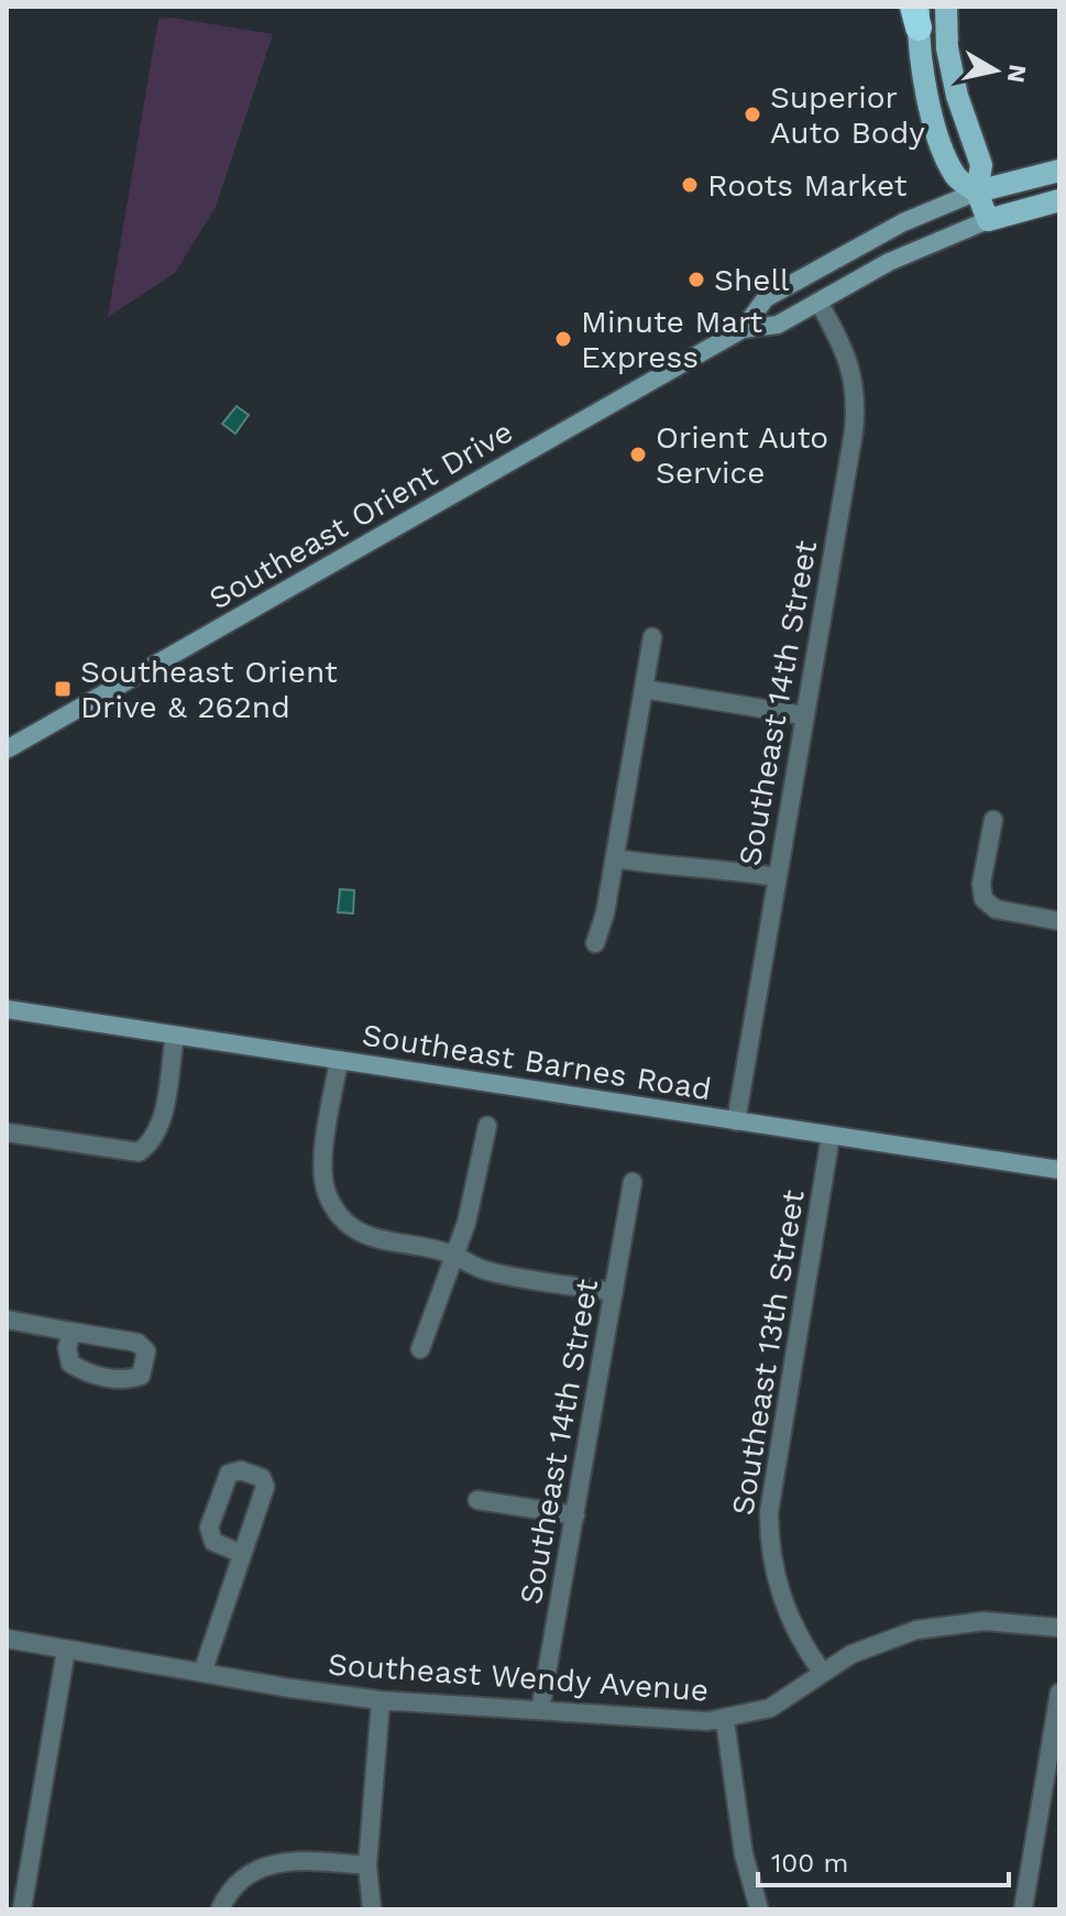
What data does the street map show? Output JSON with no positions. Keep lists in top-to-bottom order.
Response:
{
  "streets": {
    "main road": ["Southeast Orient Drive", "Southeast Barnes Road"],
    "street": ["Southeast 14th Street", "Southeast 13th Street", "Southeast Wendy Avenue"]
  },
  "crossings": [
    ["Southeast Orient Drive", "Southeast 14th Street"],
    ["Southeast 14th Street", "Southeast Barnes Road"],
    ["Southeast 14th Street", "Southeast Wendy Avenue"],
    ["Southeast Barnes Road", "Southeast 13th Street"],
    ["Southeast 13th Street", "Southeast Wendy Avenue"]
  ],
  "places": {
    "other": [
      "Superior Auto Body",
      "Roots Market",
      "Shell",
      "Minute Mart Express",
      "Orient Auto Service"
    ],
    "transit": ["Southeast Orient Drive & 262nd"]
  },
  "scale_bar": "100 m",
  "north": "right"
}
